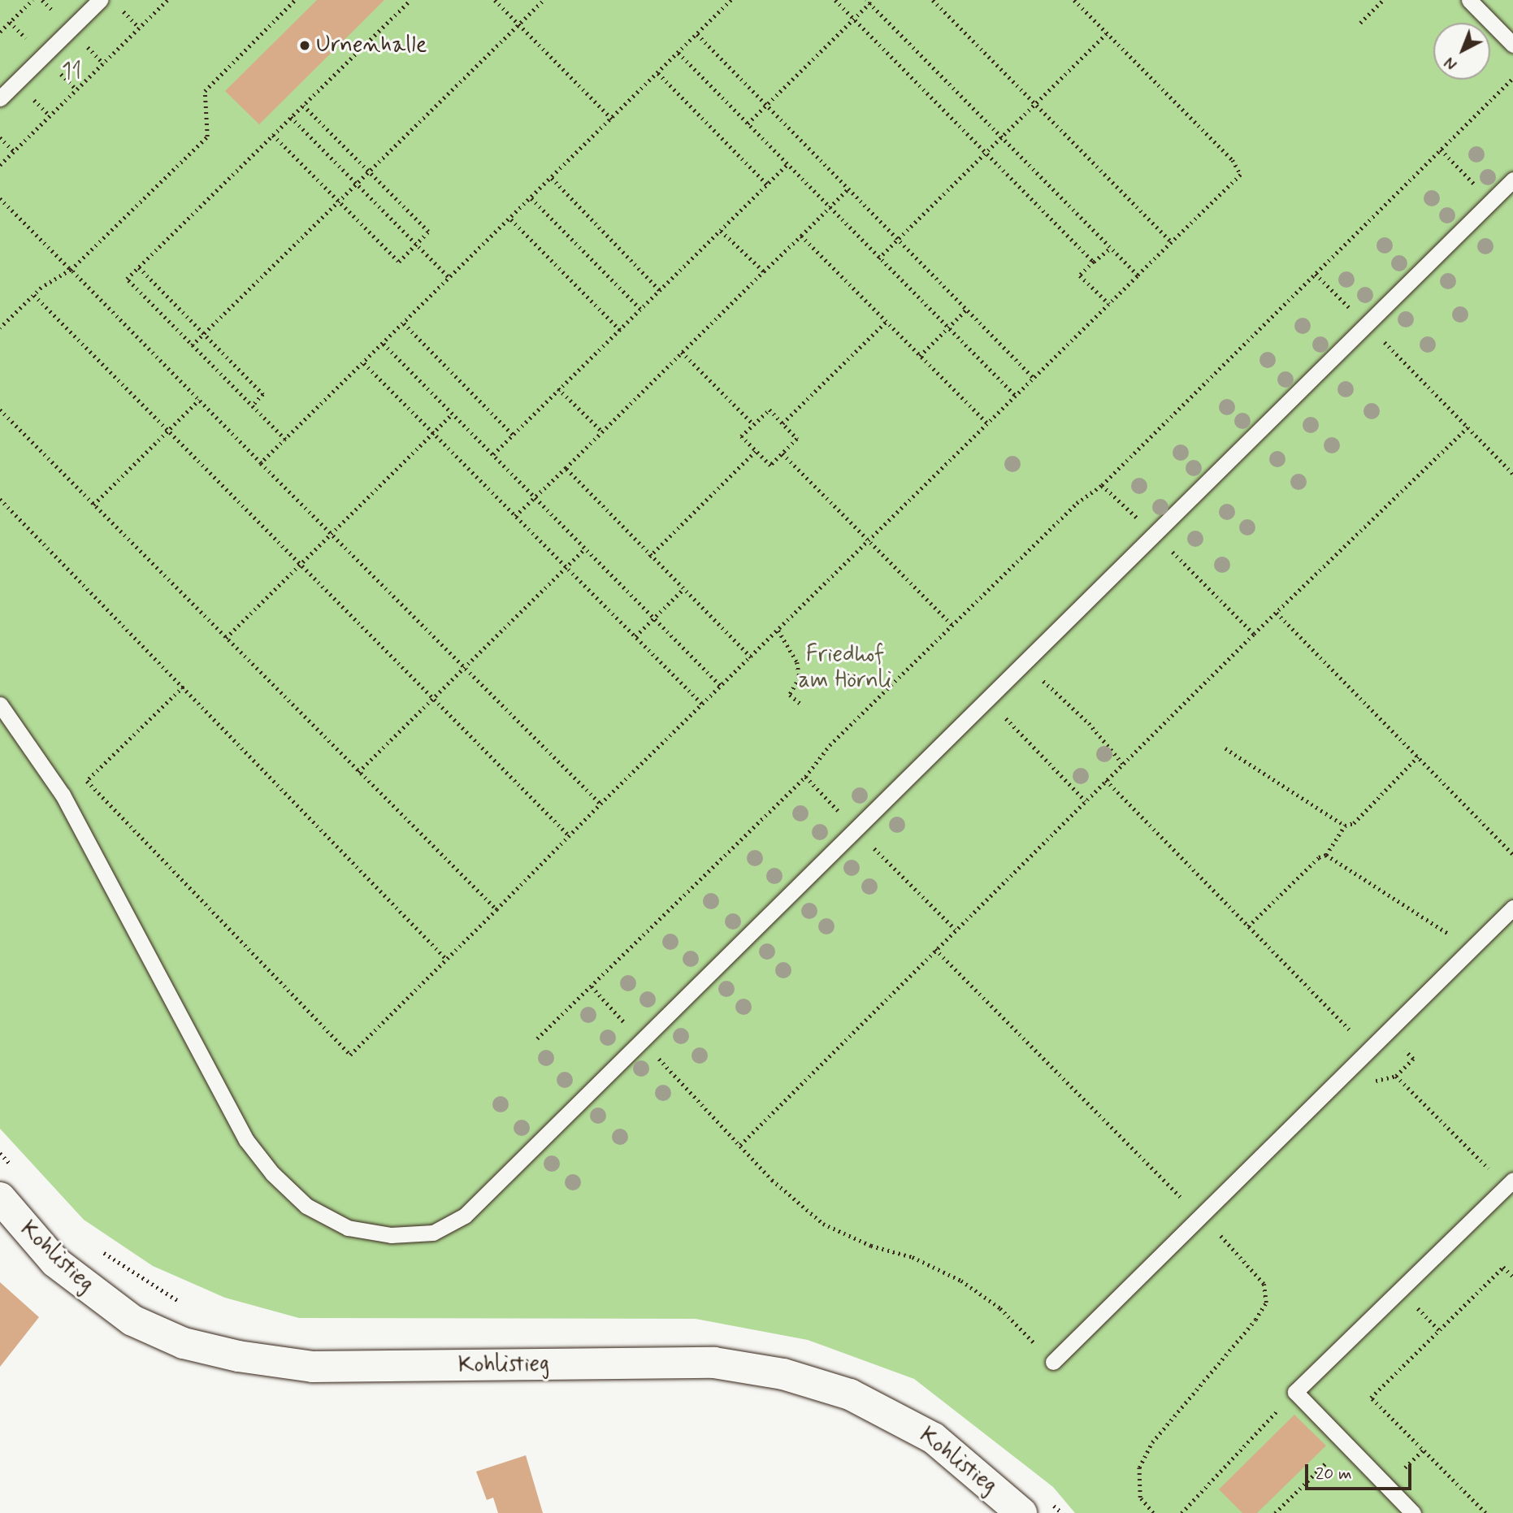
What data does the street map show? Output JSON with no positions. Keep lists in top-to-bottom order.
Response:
{
  "streets": {
    "street": ["Kohlistieg"]
  },
  "parks": ["11", "Friedhof am Hörnli"],
  "places": ["Urnenhalle"],
  "scale_bar": "20 m",
  "north": "bottom left"
}
